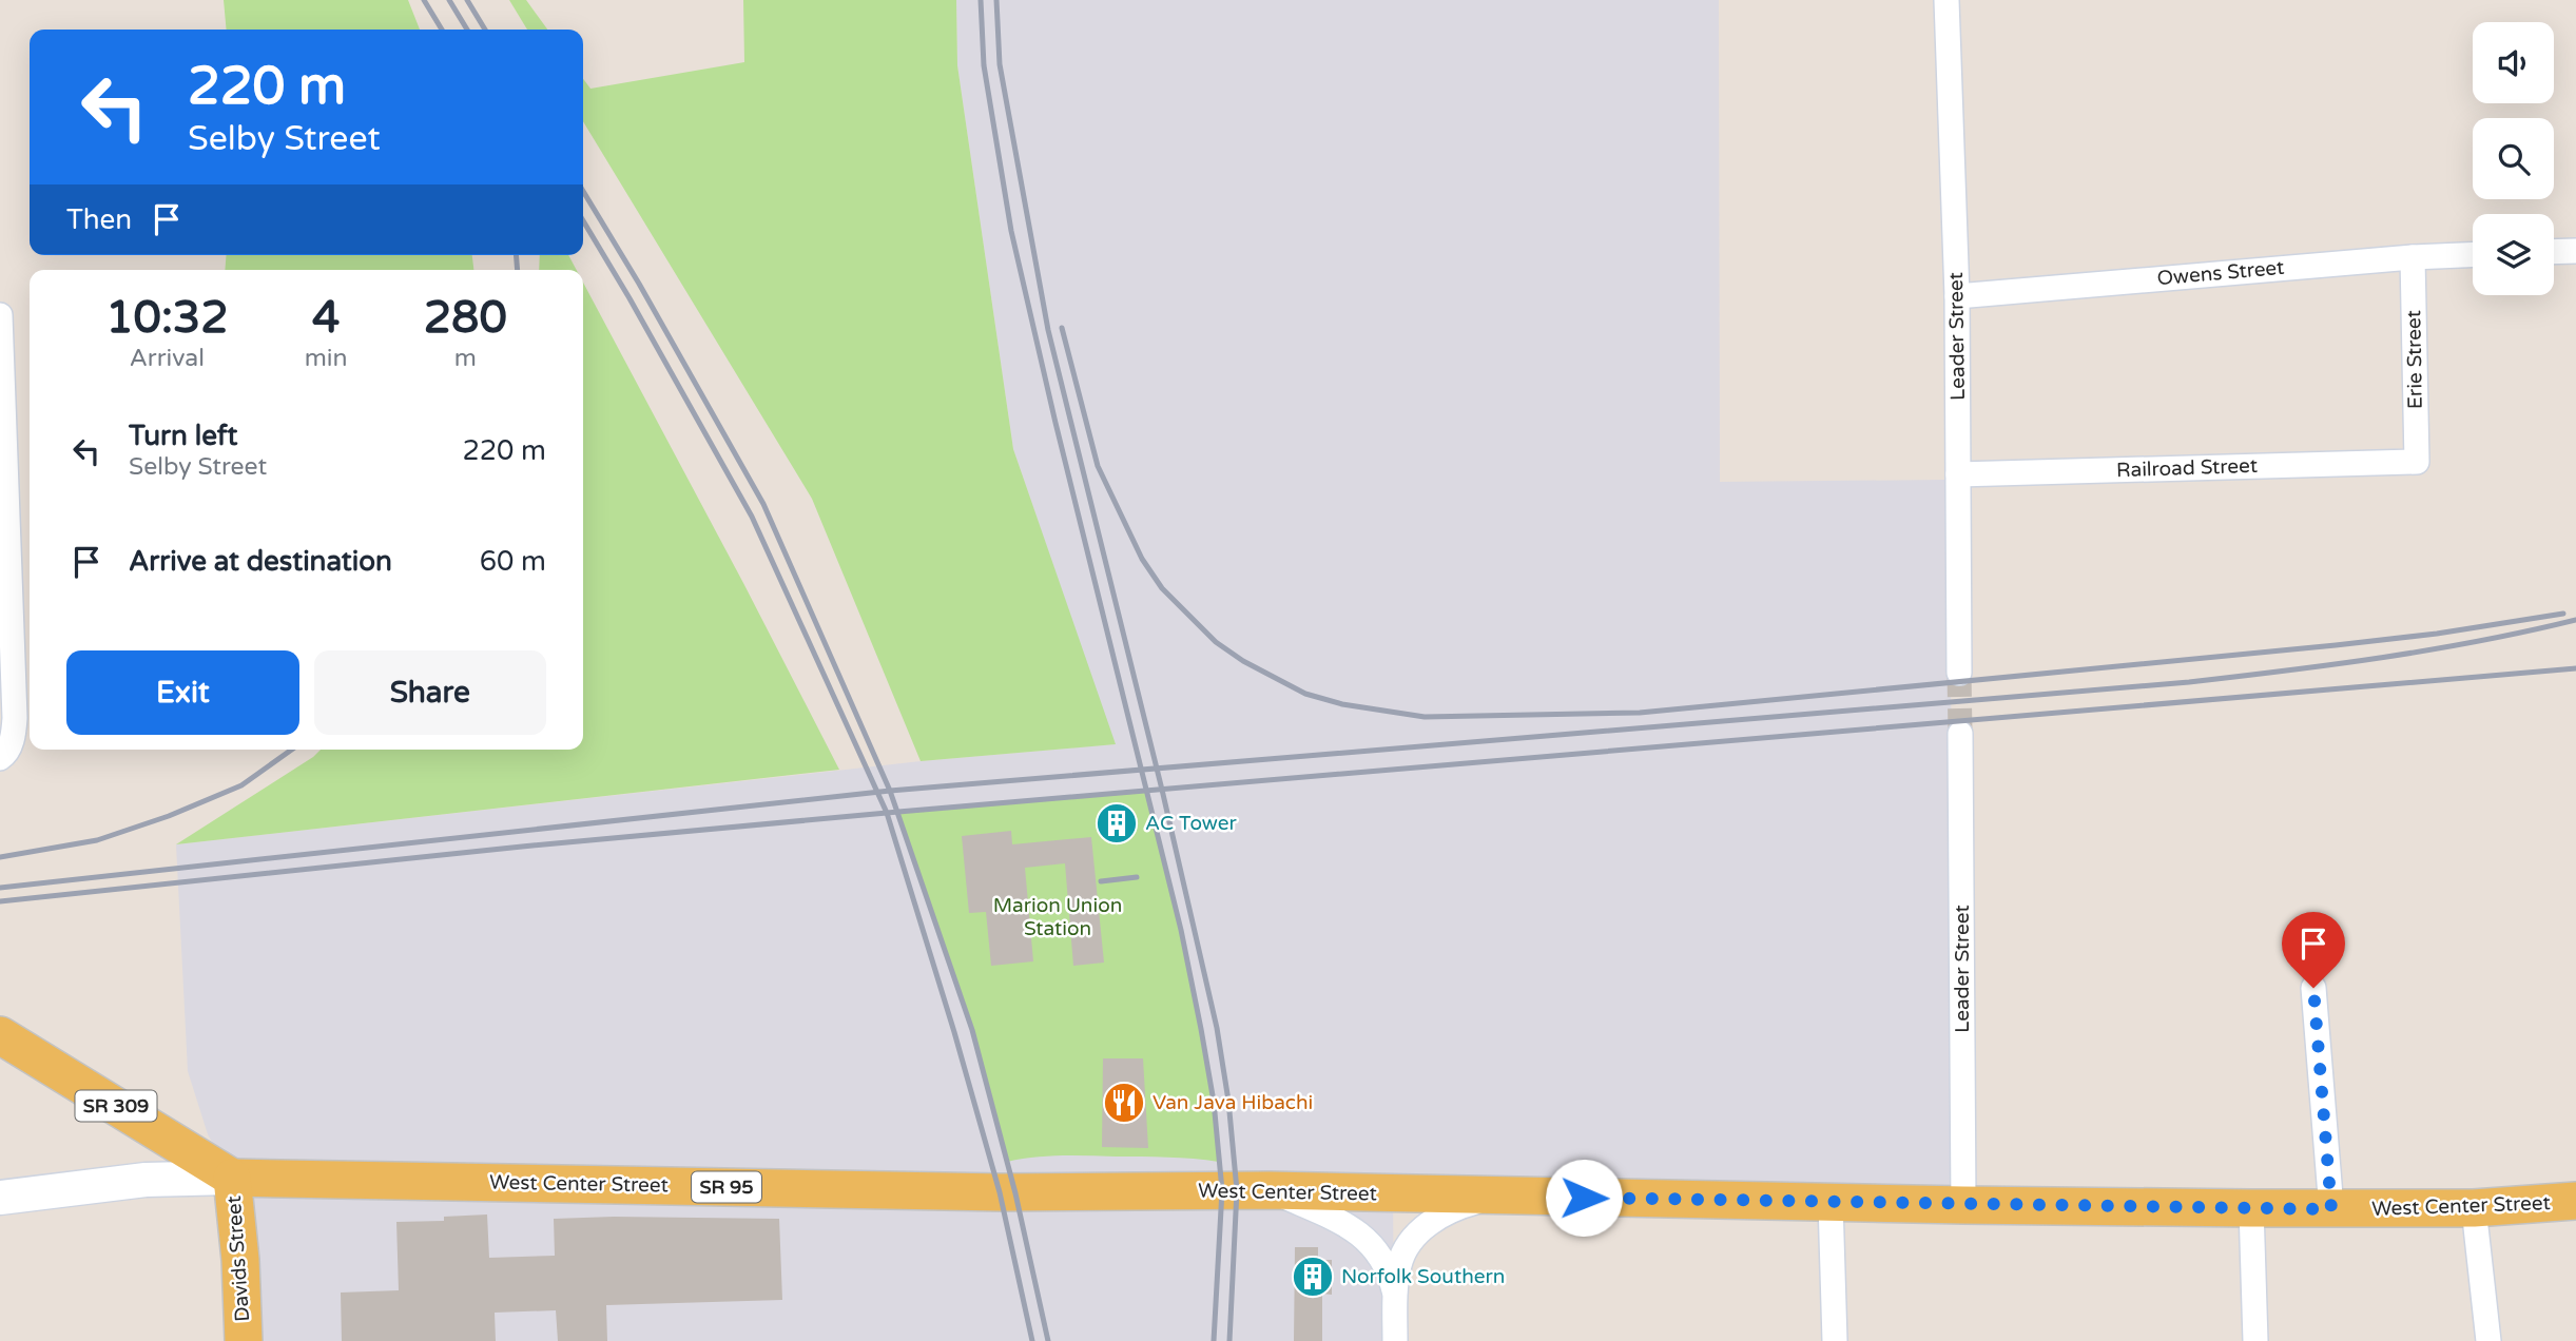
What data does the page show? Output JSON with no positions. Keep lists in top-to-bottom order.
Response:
{
  "streets": {
    "main road": [
      "SR 309",
      "West Center Street",
      "SR 95",
      "Davids Street"
    ],
    "street": [
      "Owens Street",
      "Leader Street",
      "Erie Street",
      "Railroad Street"
    ]
  },
  "crossings": [
    ["Owens Street", "Leader Street"],
    ["Owens Street", "Erie Street"],
    ["Leader Street", "Railroad Street"],
    ["Leader Street", "West Center Street"],
    ["Erie Street", "Railroad Street"],
    ["SR 309", "West Center Street"],
    ["SR 309", "Davids Street"],
    ["West Center Street", "Davids Street"]
  ],
  "parks": ["Marion Union Station"],
  "places": {
    "building": ["AC Tower", "Norfolk Southern"],
    "restaurant": ["Van Java Hibachi"]
  },
  "page": {
    "turn": ["220 m", "Selby Street"],
    "then": "Then",
    "eta": [
      "10:32",
      "Arrival",
      "4",
      "min",
      "280",
      "m"
    ],
    "list": [
      {
        "name": "Turn left",
        "note": "Selby Street",
        "value": "220 m"
      },
      {
        "name": "Arrive at destination",
        "value": "60 m"
      }
    ],
    "buttons": ["Exit", "Share"]
  }
}
